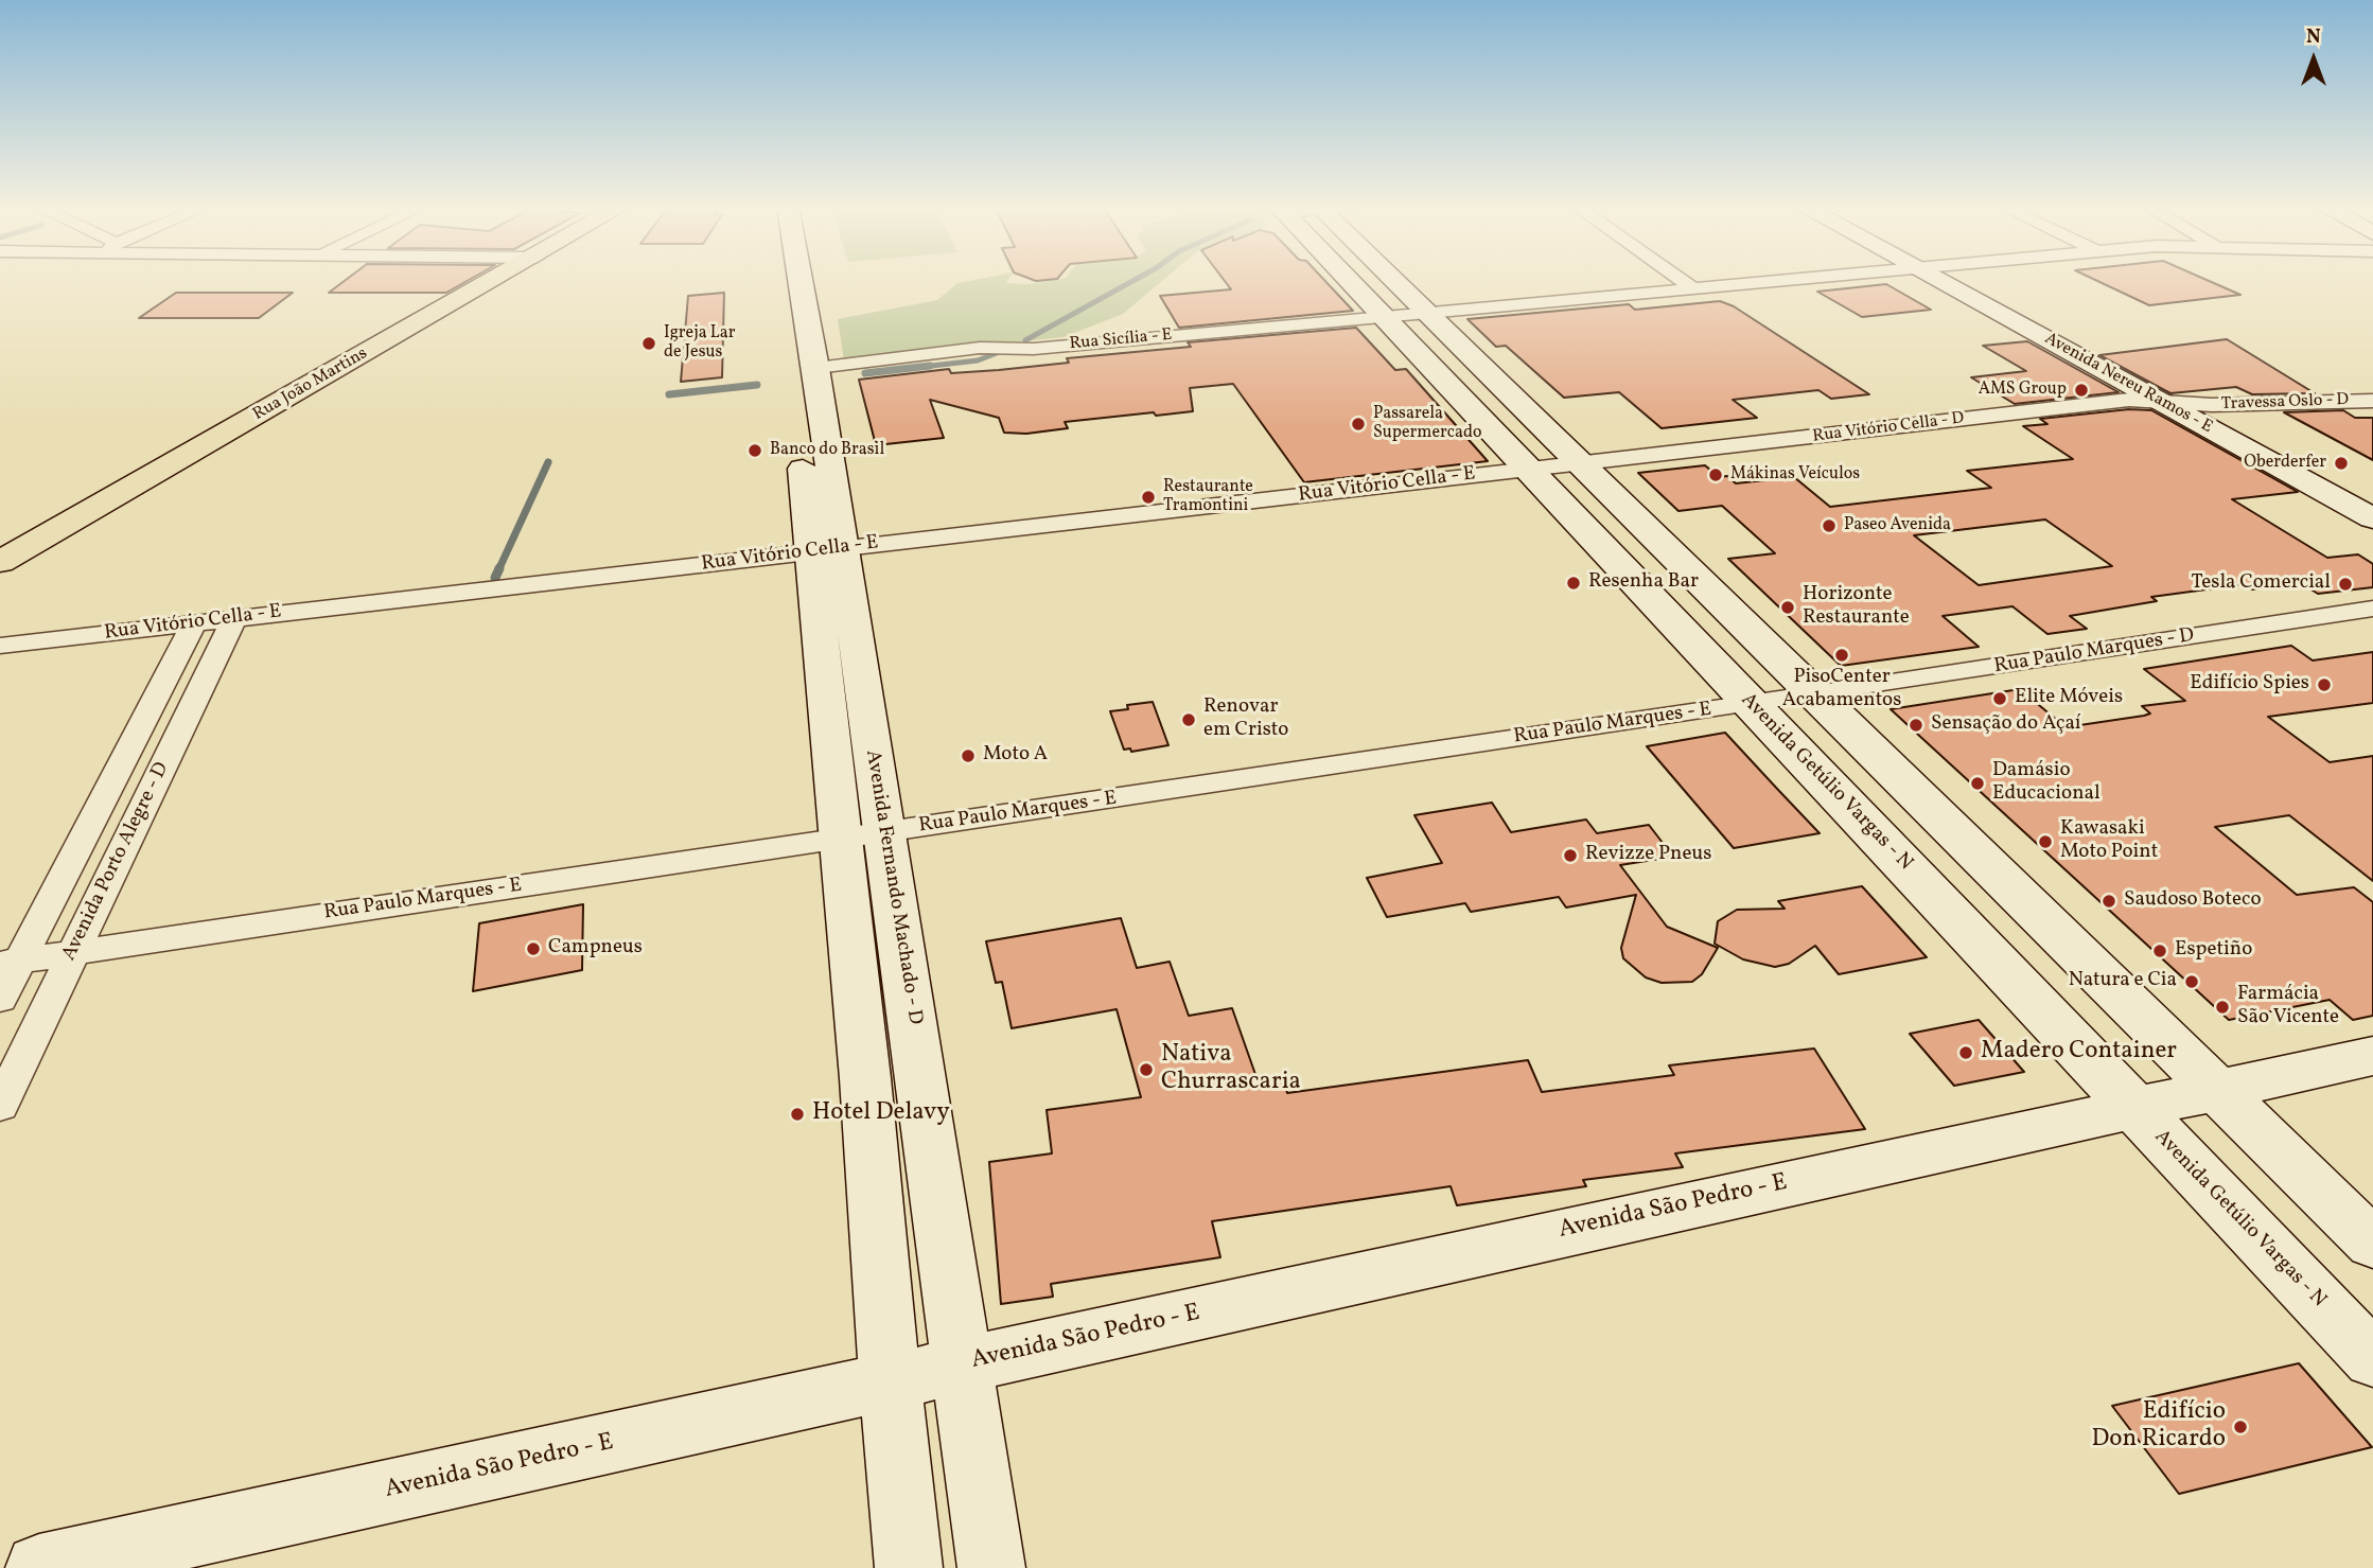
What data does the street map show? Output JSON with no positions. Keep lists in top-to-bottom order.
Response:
{
  "streets": {
    "main road": ["Rua João Martins"],
    "street": [
      "Rua Sicília - E",
      "Avenida Nereu Ramos - E",
      "Travessa Oslo - D",
      "Rua Vitório Cella - D",
      "Rua Vitório Cella - E",
      "Rua Paulo Marques - D",
      "Rua Paulo Marques - E",
      "Avenida Getúlio Vargas - N",
      "Avenida Porto Alegre - D",
      "Avenida Fernando Machado - D",
      "Avenida São Pedro - E"
    ]
  },
  "crossings": [
    ["Rua Sicília - E", "Avenida Getúlio Vargas - N"],
    ["Rua Sicília - E", "Avenida Fernando Machado - D"],
    ["Avenida Nereu Ramos - E", "Travessa Oslo - D"],
    ["Avenida Nereu Ramos - E", "Rua Vitório Cella - D"],
    ["Travessa Oslo - D", "Rua Vitório Cella - D"],
    ["Rua Vitório Cella - D", "Rua Vitório Cella - E"],
    ["Rua Vitório Cella - E", "Avenida Getúlio Vargas - N"],
    ["Rua Vitório Cella - E", "Avenida Porto Alegre - D"],
    ["Rua Vitório Cella - E", "Avenida Fernando Machado - D"],
    ["Rua Paulo Marques - D", "Rua Paulo Marques - E"],
    ["Rua Paulo Marques - E", "Avenida Getúlio Vargas - N"],
    ["Rua Paulo Marques - E", "Avenida Porto Alegre - D"],
    ["Rua Paulo Marques - E", "Avenida Fernando Machado - D"],
    ["Avenida Getúlio Vargas - N", "Avenida São Pedro - E"],
    ["Avenida Fernando Machado - D", "Avenida São Pedro - E"]
  ],
  "places": [
    "Igreja Lar de Jesus",
    "AMS Group",
    "Passarela Supermercado",
    "Banco do Brasil",
    "Oberderfer",
    "Mákinas Veículos",
    "Restaurante Tramontini",
    "Paseo Avenida",
    "Resenha Bar",
    "Tesla Comercial",
    "Horizonte Restaurante",
    "PisoCenter Acabamentos",
    "Edifício Spies",
    "Elite Móveis",
    "Renovar em Cristo",
    "Sensação do Açaí",
    "Moto A",
    "Damásio Educacional",
    "Kawasaki Moto Point",
    "Revizze Pneus",
    "Saudoso Boteco",
    "Campneus",
    "Espetiño",
    "Natura e Cia",
    "Farmácia São Vicente",
    "Madero Container",
    "Nativa Churrascaria",
    "Hotel Delavy",
    "Edifício Don Ricardo"
  ],
  "north": "top"
}
